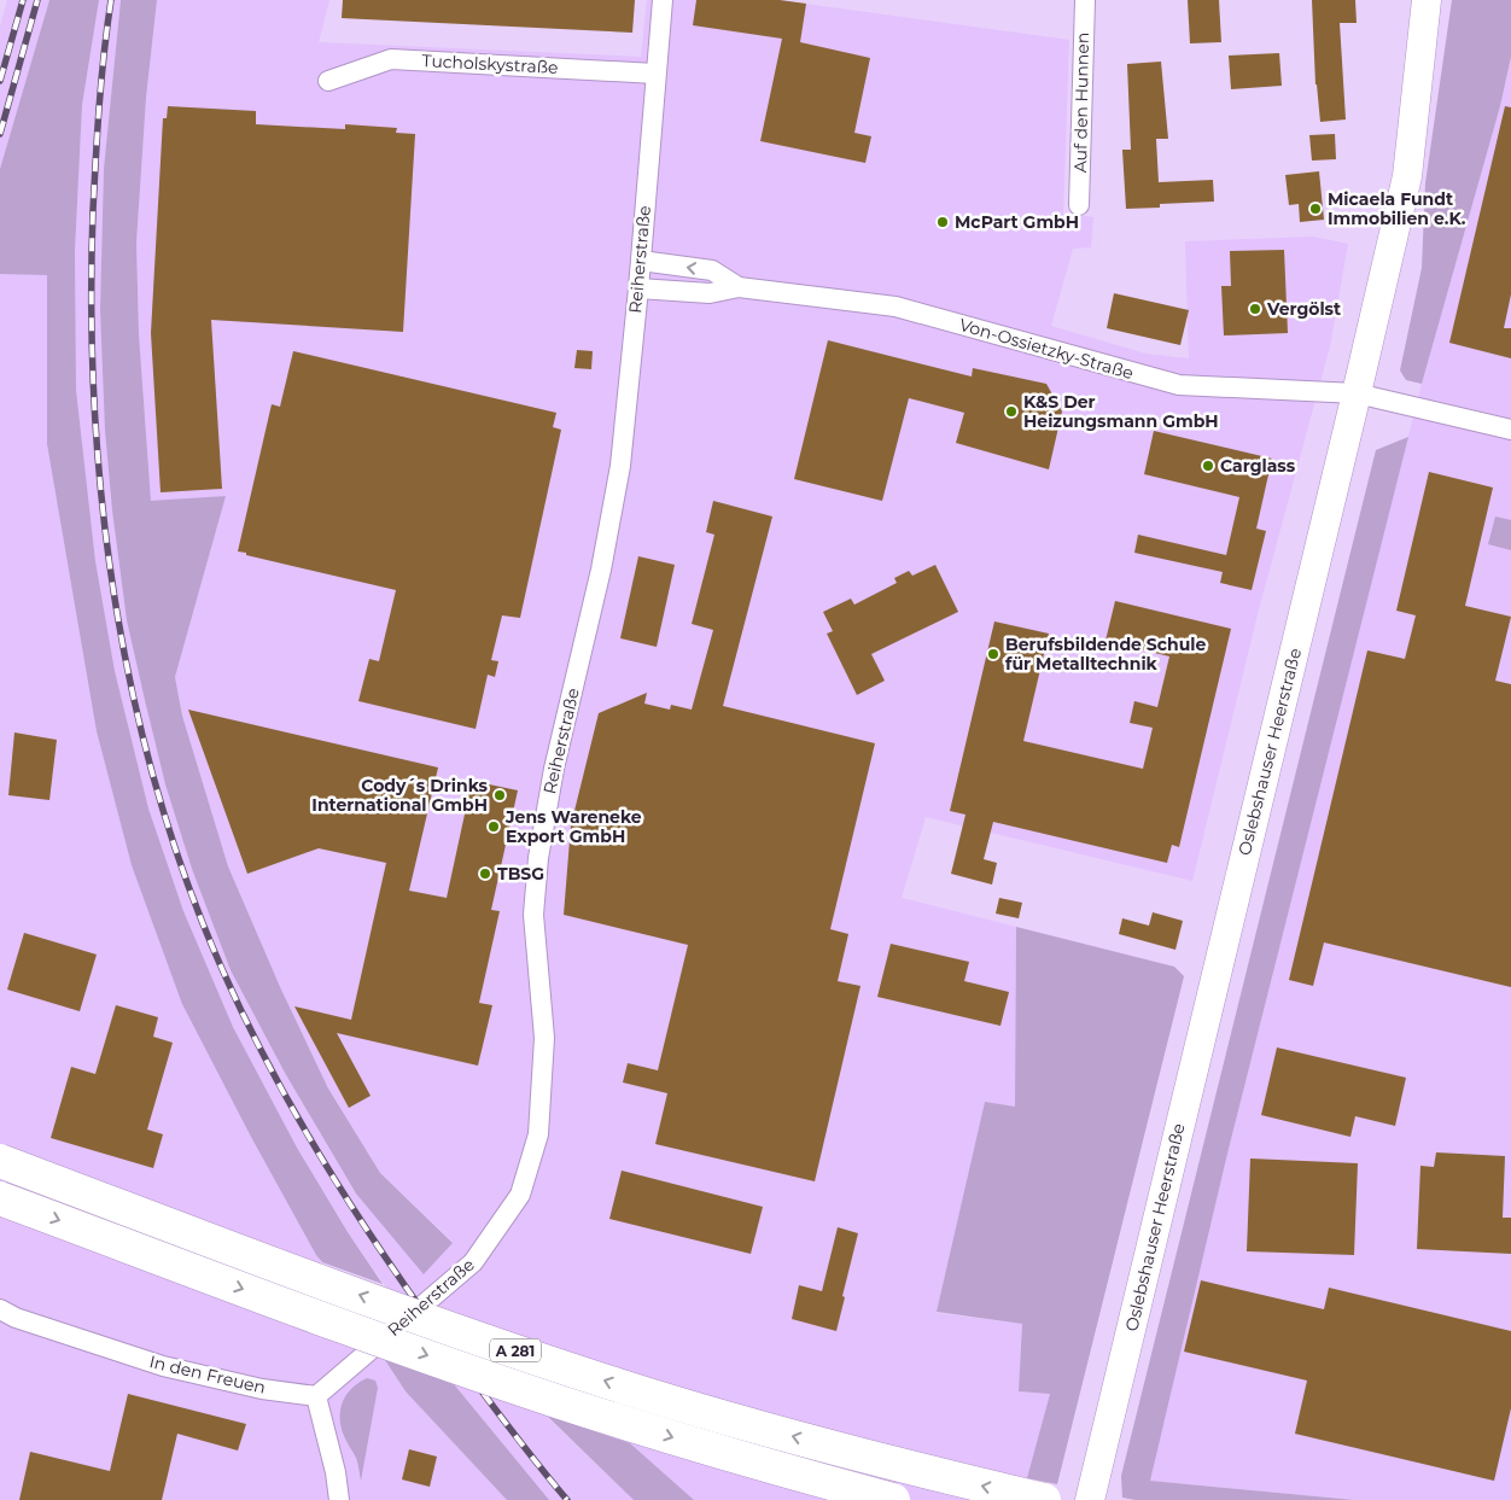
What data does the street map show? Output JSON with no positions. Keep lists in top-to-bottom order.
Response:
{
  "streets": {
    "highway": ["A 281"],
    "main road": ["Oslebshauser Heerstraße"],
    "street": [
      "Tucholskystraße",
      "Auf den Hunnen",
      "Reiherstraße",
      "Von-Ossietzky-Straße",
      "In den Freuen"
    ]
  },
  "crossings": [
    ["Tucholskystraße", "Reiherstraße"],
    ["Reiherstraße", "Von-Ossietzky-Straße"],
    ["Reiherstraße", "In den Freuen"],
    ["Von-Ossietzky-Straße", "Oslebshauser Heerstraße"]
  ],
  "places": [
    "Micaela Fundt Immobilien e.K.",
    "McPart GmbH",
    "Vergölst",
    "K&S Der Heizungsmann GmbH",
    "Carglass",
    "Berufsbildende Schule für Metalltechnik",
    "Cody´s Drinks International GmbH",
    "Jens Wareneke Export GmbH",
    "TBSG"
  ]
}
